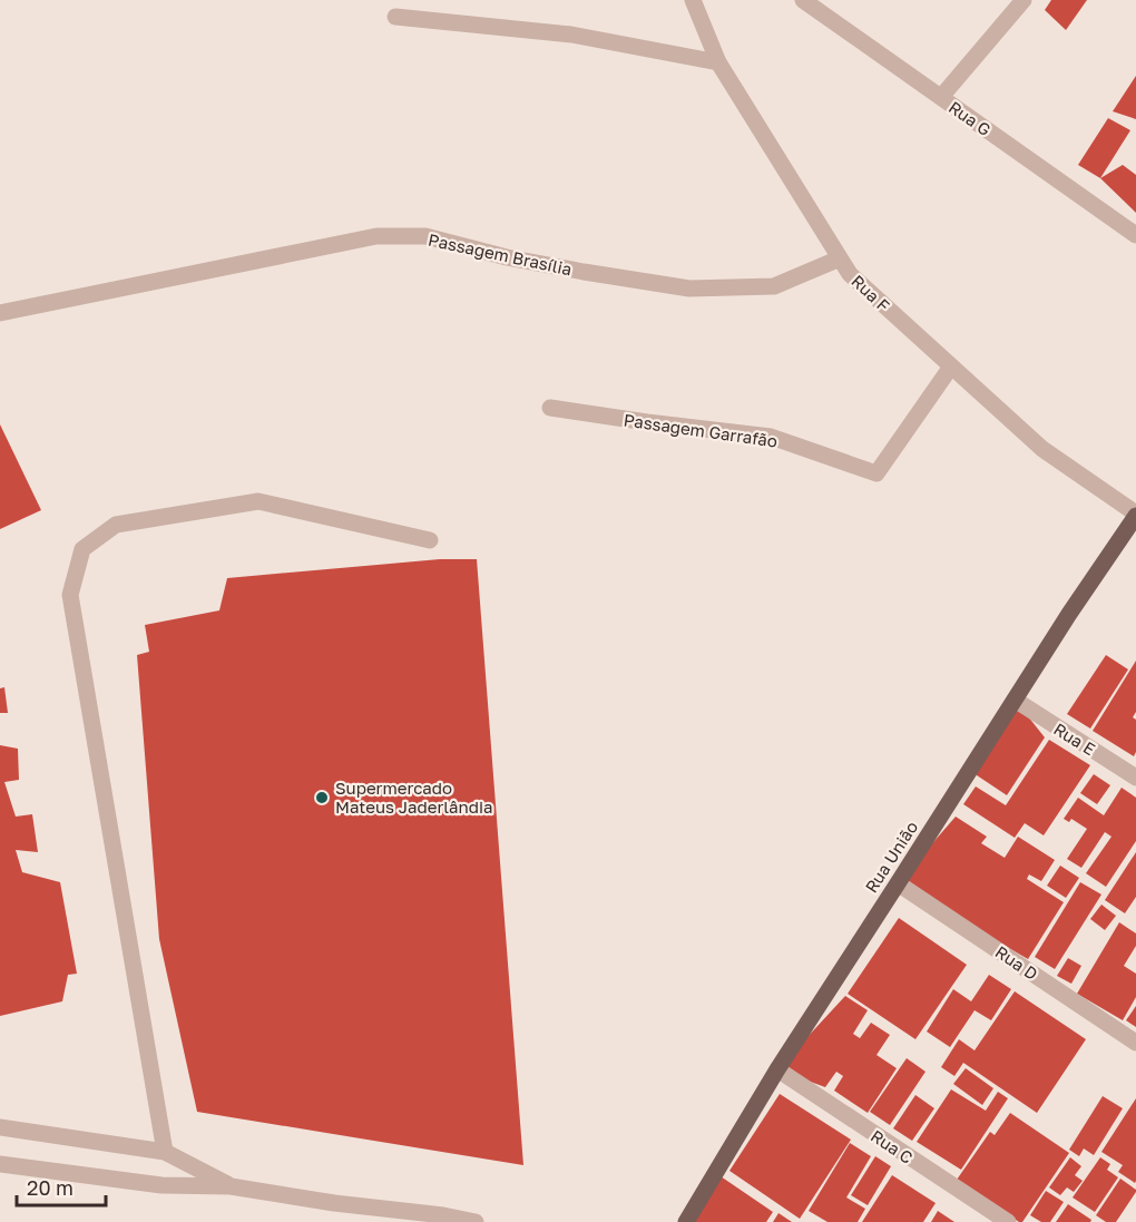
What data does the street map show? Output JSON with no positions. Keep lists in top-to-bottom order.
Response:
{
  "streets": {
    "main road": ["Rua União"],
    "street": [
      "Rua G",
      "Passagem Brasília",
      "Rua F",
      "Passagem Garrafão",
      "Rua E",
      "Rua D",
      "Rua C"
    ]
  },
  "crossings": [
    ["Passagem Brasília", "Rua F"],
    ["Rua F", "Passagem Garrafão"],
    ["Rua F", "Rua União"],
    ["Rua E", "Rua União"],
    ["Rua União", "Rua D"],
    ["Rua União", "Rua C"]
  ],
  "places": ["Supermercado Mateus Jaderlândia"],
  "scale_bar": "20 m"
}
